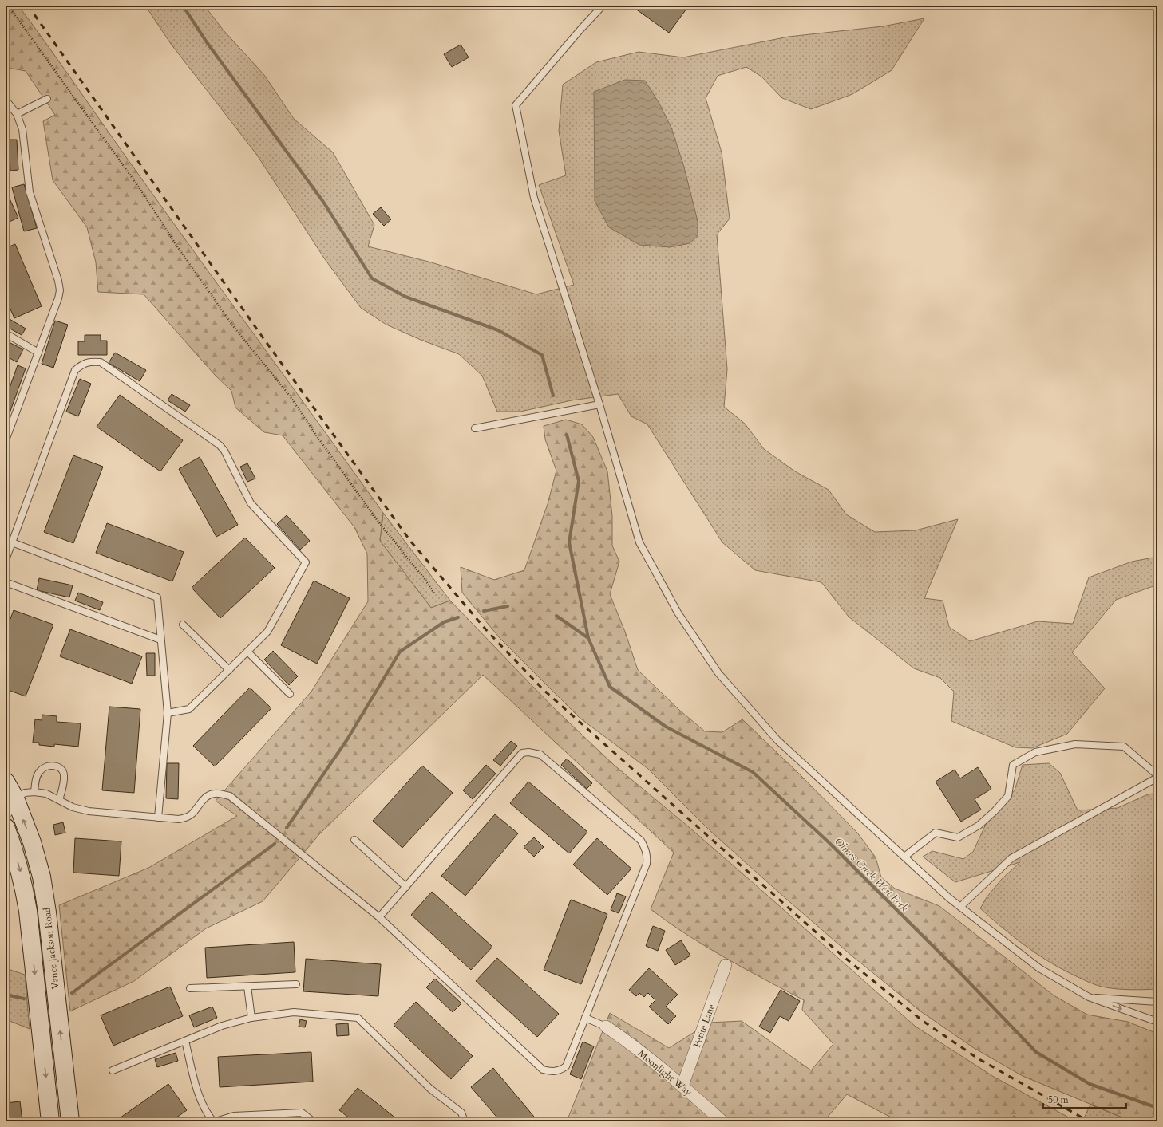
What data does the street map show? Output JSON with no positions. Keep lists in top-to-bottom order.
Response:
{
  "streets": {
    "main road": ["Vance Jackson Road"],
    "street": ["Petite Lane", "Moonlight Way"]
  },
  "crossings": [
    ["Petite Lane", "Moonlight Way"]
  ],
  "water": ["Olmos Creek West Fork"],
  "scale_bar": "50 m"
}
